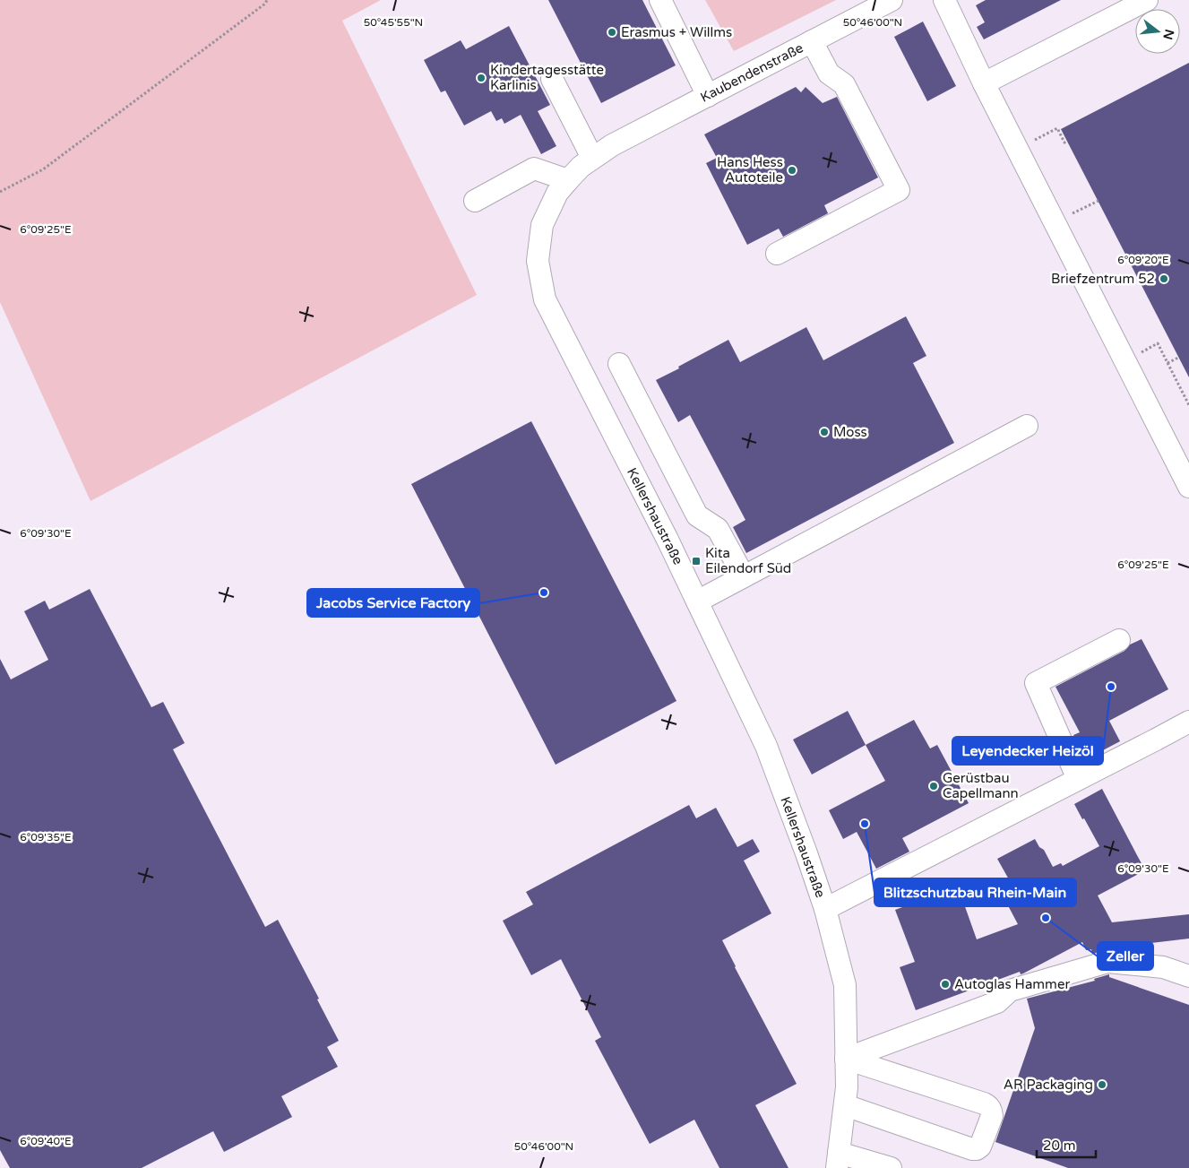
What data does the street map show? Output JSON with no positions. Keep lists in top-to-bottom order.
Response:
{
  "streets": {
    "street": ["Kaubendenstraße", "Kellershaustraße"]
  },
  "crossings": [
    ["Kaubendenstraße", "Kellershaustraße"]
  ],
  "places": {
    "other": [
      "Erasmus + Willms",
      "Kindertagesstätte Karlinis",
      "Hans Hess Autoteile",
      "Briefzentrum 52",
      "Moss",
      "Jacobs Service Factory",
      "Leyendecker Heizöl",
      "Gerüstbau Capellmann",
      "Blitzschutzbau Rhein-Main",
      "Zeller",
      "Autoglas Hammer",
      "AR Packaging"
    ],
    "transit": ["Kita Eilendorf Süd"]
  },
  "scale_bar": "20 m",
  "north": "right",
  "coordinates": [
    "50°45'55\"N",
    "50°46'00\"N",
    "6°09'25\"E",
    "6°09'20\"E",
    "6°09'30\"E",
    "6°09'35\"E",
    "6°09'40\"E"
  ]
}
